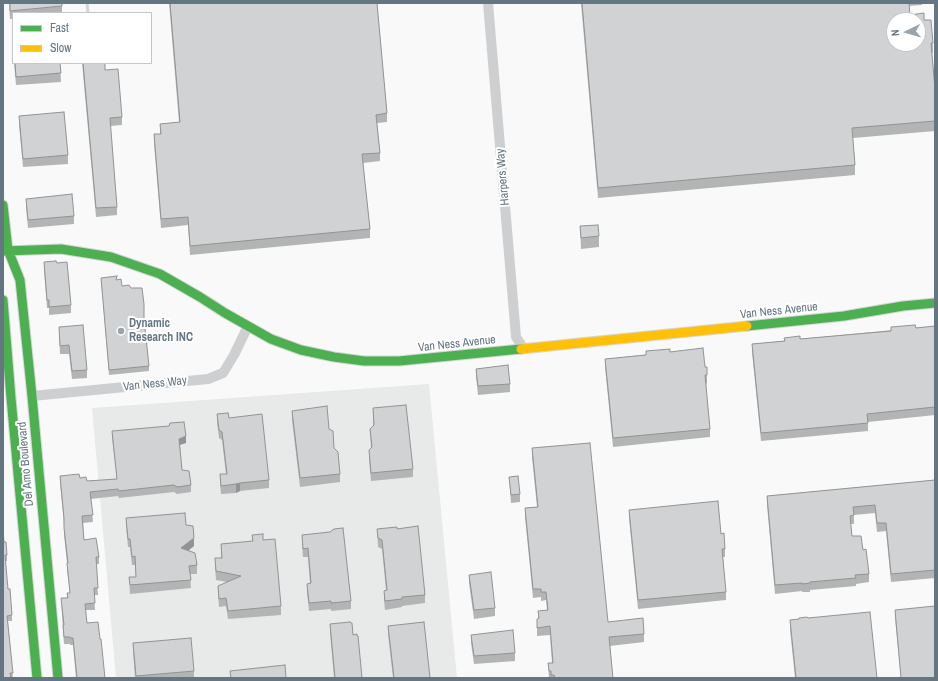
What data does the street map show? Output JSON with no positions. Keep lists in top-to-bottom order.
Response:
{
  "streets": {
    "main road": ["Van Ness Avenue", "Del Amo Boulevard"],
    "street": ["Harpers Way", "Van Ness Way"]
  },
  "crossings": [
    ["Harpers Way", "Van Ness Avenue"],
    ["Van Ness Avenue", "Van Ness Way"],
    ["Van Ness Avenue", "Del Amo Boulevard"],
    ["Van Ness Way", "Del Amo Boulevard"]
  ],
  "places": ["Dynamic Research INC"],
  "legend": ["Fast", "Slow"],
  "north": "left"
}
